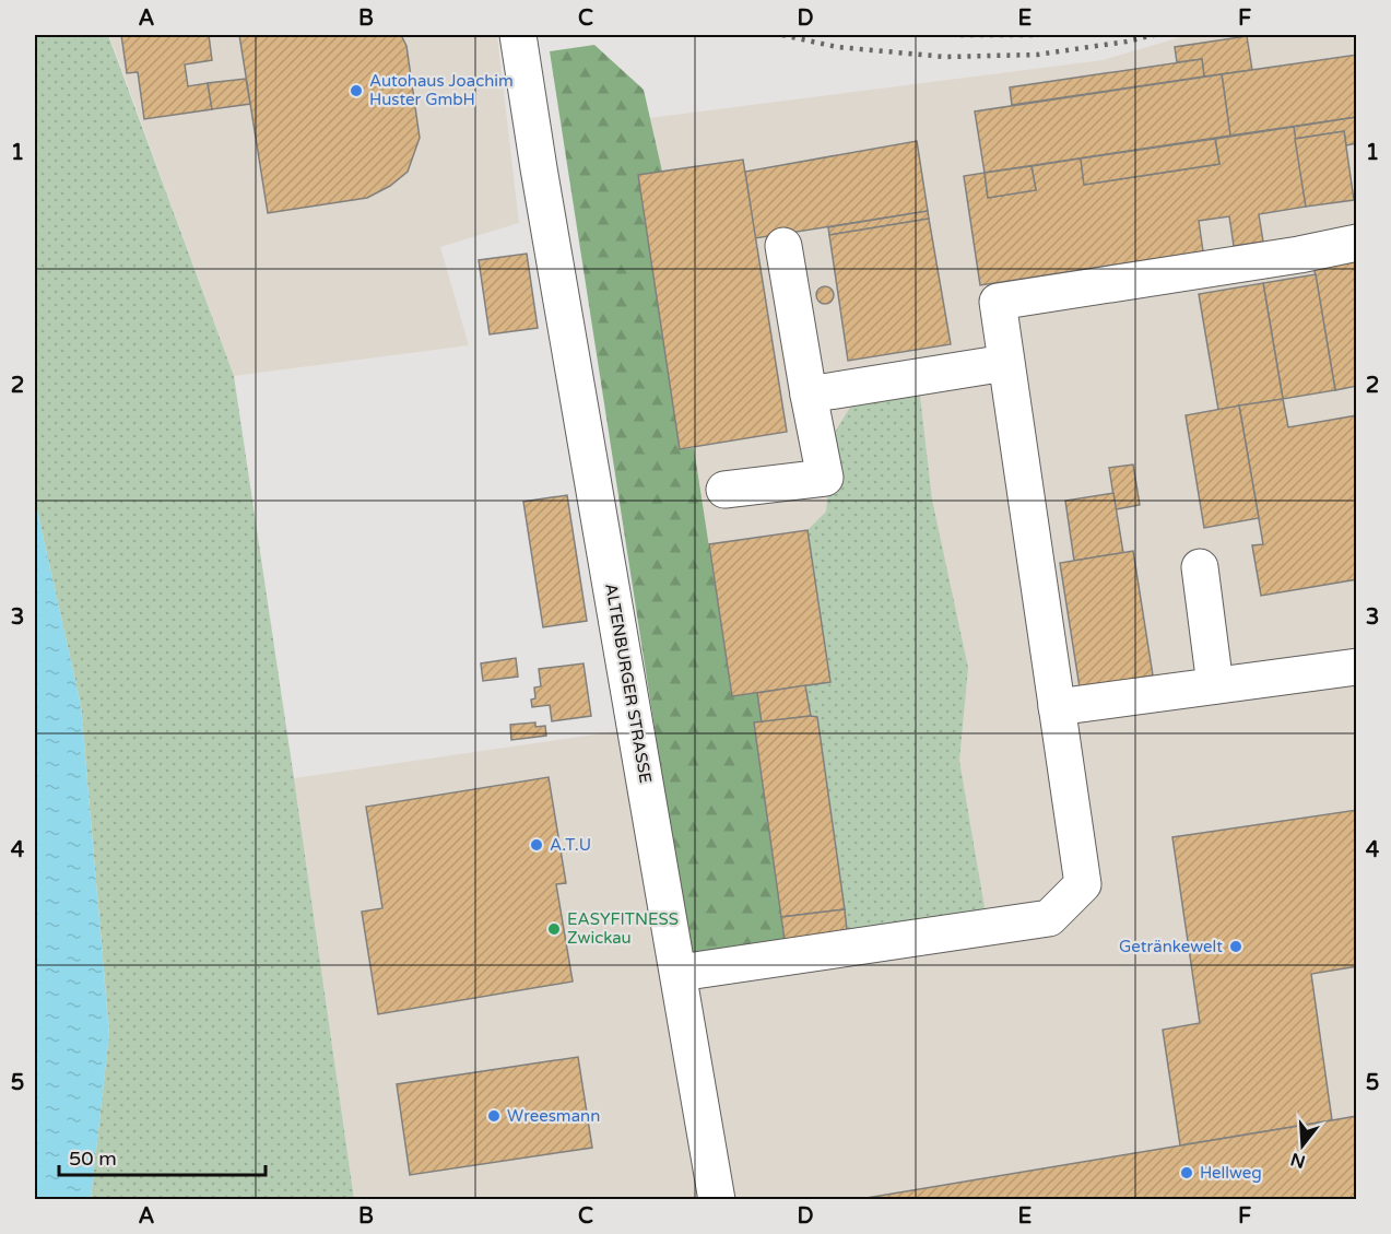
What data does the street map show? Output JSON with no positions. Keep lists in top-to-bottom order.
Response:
{
  "streets": {
    "street": ["ALTENBURGER STRASSE"]
  },
  "places": [
    "Autohaus Joachim Huster GmbH",
    "A.T.U",
    "EASYFITNESS Zwickau",
    "Getränkewelt",
    "Wreesmann",
    "Hellweg"
  ],
  "scale_bar": "50 m",
  "north": "bottom",
  "grid": {
    "columns": [
      "A",
      "B",
      "C",
      "D",
      "E",
      "F"
    ],
    "rows": [
      "1",
      "2",
      "3",
      "4",
      "5"
    ]
  }
}
